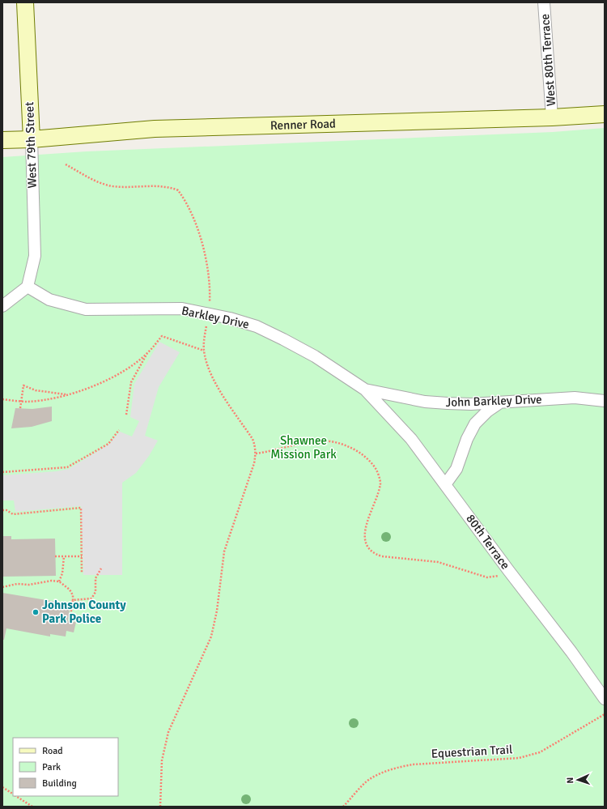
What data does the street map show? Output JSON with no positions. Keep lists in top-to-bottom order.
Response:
{
  "streets": {
    "main road": ["Renner Road", "West 79th Street"],
    "street": [
      "West 80th Terrace",
      "Barkley Drive",
      "John Barkley Drive",
      "80th Terrace"
    ],
    "path": ["Equestrian Trail"]
  },
  "crossings": [
    ["West 80th Terrace", "Renner Road"],
    ["Renner Road", "West 79th Street"],
    ["West 79th Street", "Barkley Drive"],
    ["Barkley Drive", "John Barkley Drive"],
    ["Barkley Drive", "80th Terrace"],
    ["John Barkley Drive", "80th Terrace"]
  ],
  "parks": ["Shawnee Mission Park"],
  "places": ["Johnson County Park Police"],
  "legend": ["Road", "Park", "Building"],
  "north": "left"
}
